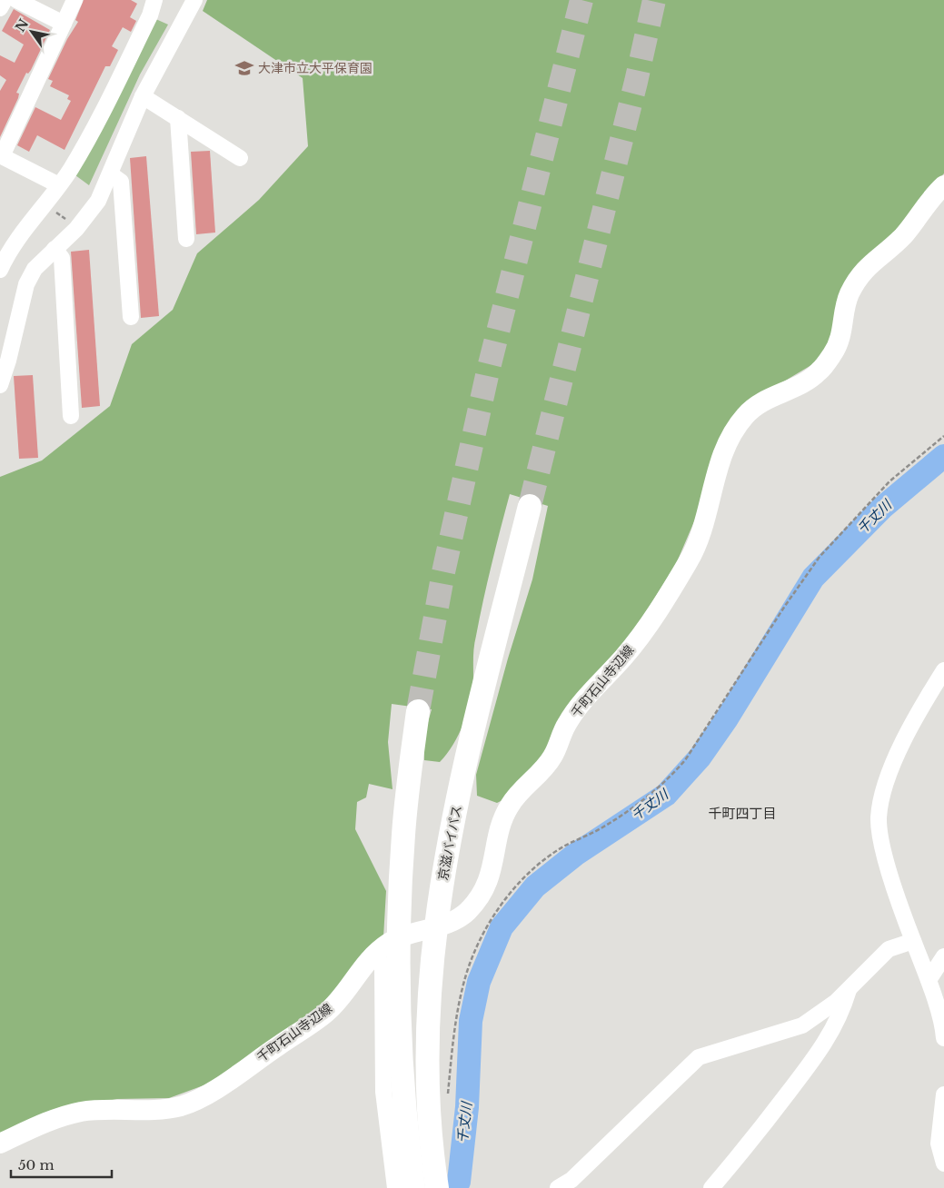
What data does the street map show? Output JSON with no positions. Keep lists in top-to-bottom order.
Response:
{
  "streets": {
    "highway": ["京滋バイパス"],
    "main road": ["千町石山寺辺線"]
  },
  "districts": ["千町四丁目"],
  "water": ["千丈川"],
  "places": {
    "school or university": ["大津市立大平保育園"]
  },
  "scale_bar": "50 m",
  "north": "top left"
}
